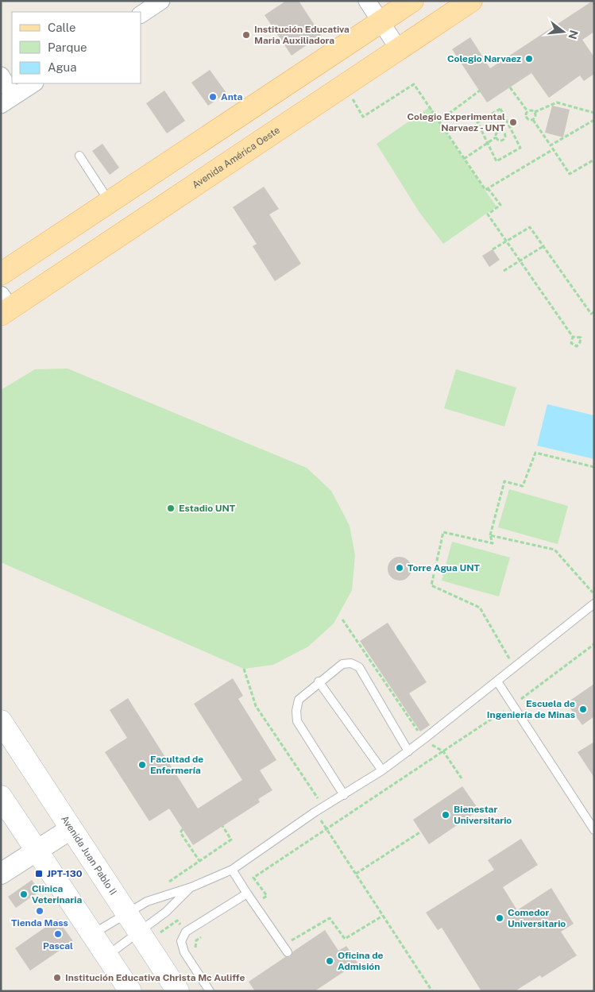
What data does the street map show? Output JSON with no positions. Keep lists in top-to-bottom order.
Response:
{
  "streets": {
    "main road": ["Avenida América Oeste", "Avenida Juan Pablo II"]
  },
  "places": {
    "other": [
      "Institución Educativa Maria Auxiliadora",
      "Colegio Narvaez",
      "Anta",
      "Colegio Experimental Narvaez - UNT",
      "Estadio UNT",
      "Torre Agua UNT",
      "Escuela de Ingeniería de Minas",
      "Facultad de Enfermería",
      "Bienestar Universitario",
      "Clinica Veterinaria",
      "Tienda Mass",
      "Comedor Universitario",
      "Pascal",
      "Oficina de Admisión",
      "Institución Educativa Christa Mc Auliffe"
    ],
    "transit": ["JPT-130"]
  },
  "legend": ["Calle", "Parque", "Agua"],
  "north": "right"
}
